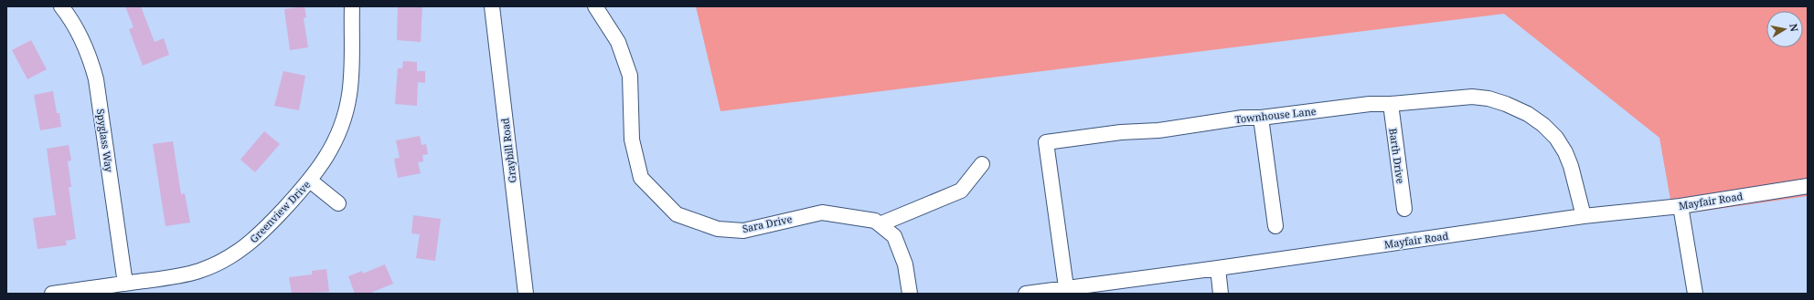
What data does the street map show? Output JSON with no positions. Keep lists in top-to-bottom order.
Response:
{
  "streets": {
    "street": [
      "Townhouse Lane",
      "Spyglass Way",
      "Graybill Road",
      "Barth Drive",
      "Mayfair Road",
      "Greenview Drive",
      "Sara Drive"
    ]
  },
  "crossings": [
    ["Townhouse Lane", "Barth Drive"],
    ["Townhouse Lane", "Mayfair Road"],
    ["Spyglass Way", "Greenview Drive"]
  ],
  "north": "right"
}
